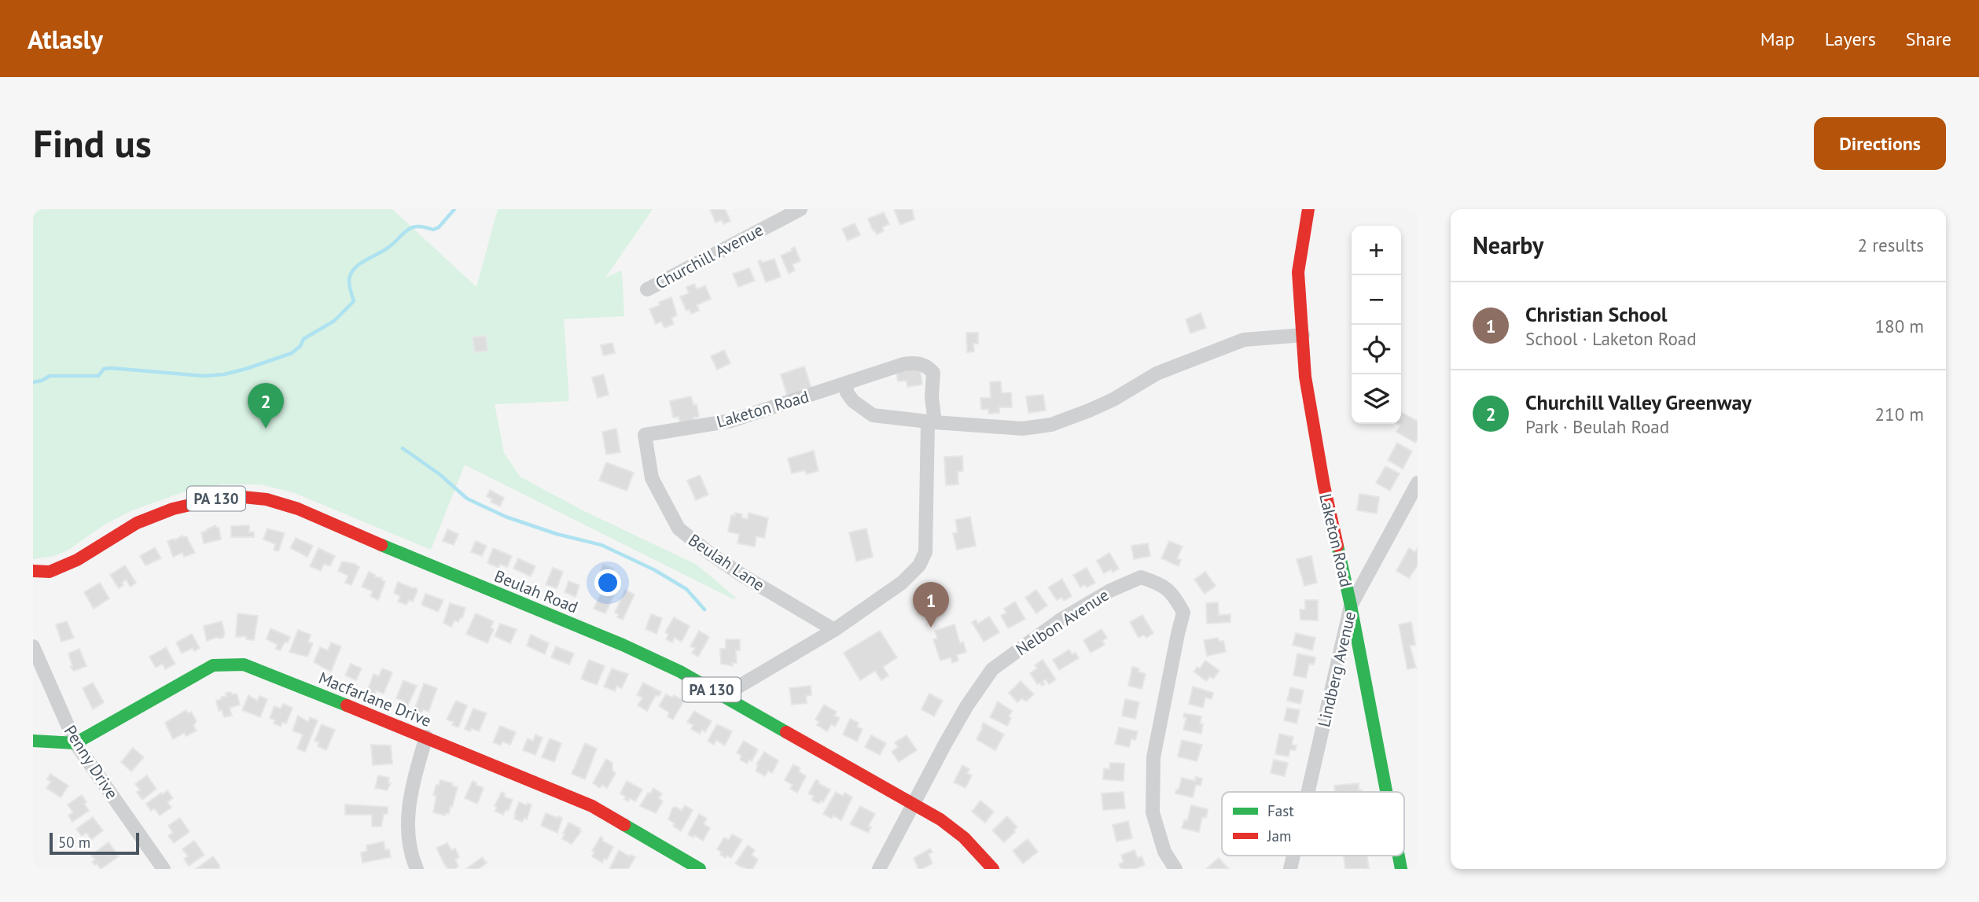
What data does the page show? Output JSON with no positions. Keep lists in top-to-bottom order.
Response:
{
  "streets": {
    "street": [
      "Churchill Avenue",
      "Laketon Road",
      "PA 130",
      "Beulah Lane",
      "Beulah Road",
      "Nelbon Avenue",
      "Lindberg Avenue",
      "Macfarlane Drive",
      "Penny Drive"
    ]
  },
  "crossings": [
    ["Laketon Road", "Beulah Lane"],
    ["Laketon Road", "Lindberg Avenue"],
    ["Beulah Road", "Nelbon Avenue"],
    ["Macfarlane Drive", "Penny Drive"]
  ],
  "legend": ["Fast", "Jam"],
  "scale_bar": "50 m",
  "page": {
    "header": "Atlasly",
    "nav": ["Map", "Layers", "Share"],
    "buttons": "Directions",
    "title": "Find us",
    "heading": ["Nearby", "2 results"],
    "map_buttons": ["+", "−"],
    "list": [
      {
        "mark": "1",
        "name": "Christian School",
        "note": "School · Laketon Road",
        "value": "180 m"
      },
      {
        "mark": "2",
        "name": "Churchill Valley Greenway",
        "note": "Park · Beulah Road",
        "value": "210 m"
      }
    ],
    "pins": ["2", "1"],
    "scale": "50 m"
  }
}
